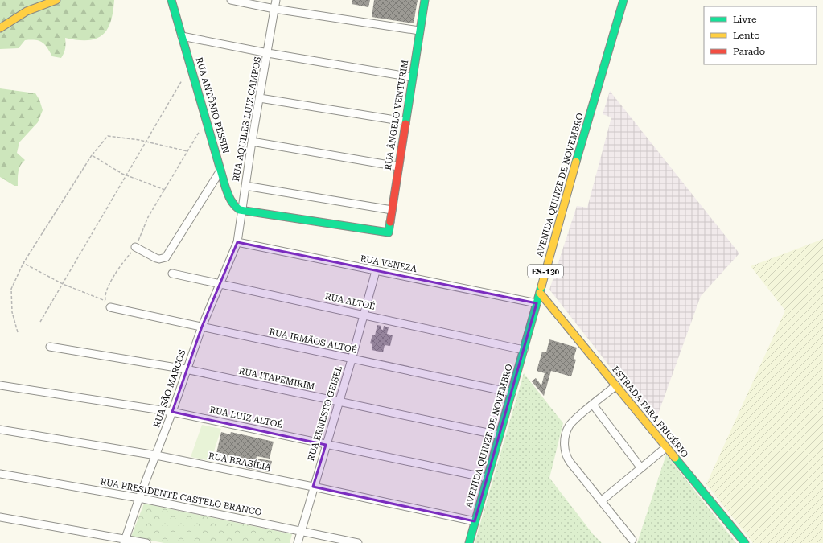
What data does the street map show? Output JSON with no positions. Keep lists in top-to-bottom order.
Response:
{
  "streets": {
    "street": [
      "RUA ANTÔNIO PESSIN",
      "RUA ÂNGELO VENTURIM",
      "RUA AQUILES LUIZ CAMPOS",
      "AVENIDA QUINZE DE NOVEMBRO",
      "RUA VENEZA",
      "ES-130",
      "RUA ALTOÉ",
      "RUA IRMÃOS ALTOÉ",
      "RUA ITAPEMIRIM",
      "RUA SÃO MARCOS",
      "ESTRADA PARA FRIGÉRIO",
      "RUA ERNESTO GEISEL",
      "RUA LUIZ ALTOÉ",
      "RUA BRASÍLIA",
      "RUA PRESIDENTE CASTELO BRANCO"
    ]
  },
  "crossings": [
    ["RUA ANTÔNIO PESSIN", "RUA ÂNGELO VENTURIM"],
    ["RUA ANTÔNIO PESSIN", "RUA AQUILES LUIZ CAMPOS"],
    ["RUA ÂNGELO VENTURIM", "RUA AQUILES LUIZ CAMPOS"],
    ["RUA AQUILES LUIZ CAMPOS", "RUA VENEZA"],
    ["RUA AQUILES LUIZ CAMPOS", "RUA SÃO MARCOS"],
    ["AVENIDA QUINZE DE NOVEMBRO", "RUA VENEZA"],
    ["AVENIDA QUINZE DE NOVEMBRO", "RUA ALTOÉ"],
    ["AVENIDA QUINZE DE NOVEMBRO", "RUA IRMÃOS ALTOÉ"],
    ["AVENIDA QUINZE DE NOVEMBRO", "RUA ITAPEMIRIM"],
    ["AVENIDA QUINZE DE NOVEMBRO", "ESTRADA PARA FRIGÉRIO"],
    ["AVENIDA QUINZE DE NOVEMBRO", "RUA LUIZ ALTOÉ"],
    ["AVENIDA QUINZE DE NOVEMBRO", "RUA BRASÍLIA"],
    ["RUA VENEZA", "RUA SÃO MARCOS"],
    ["RUA VENEZA", "RUA ERNESTO GEISEL"],
    ["RUA ALTOÉ", "RUA SÃO MARCOS"],
    ["RUA ALTOÉ", "RUA ERNESTO GEISEL"],
    ["RUA IRMÃOS ALTOÉ", "RUA SÃO MARCOS"],
    ["RUA IRMÃOS ALTOÉ", "RUA ERNESTO GEISEL"],
    ["RUA ITAPEMIRIM", "RUA SÃO MARCOS"],
    ["RUA ITAPEMIRIM", "RUA ERNESTO GEISEL"],
    ["RUA SÃO MARCOS", "RUA LUIZ ALTOÉ"],
    ["RUA SÃO MARCOS", "RUA BRASÍLIA"],
    ["RUA SÃO MARCOS", "RUA PRESIDENTE CASTELO BRANCO"],
    ["RUA ERNESTO GEISEL", "RUA LUIZ ALTOÉ"],
    ["RUA ERNESTO GEISEL", "RUA BRASÍLIA"],
    ["RUA ERNESTO GEISEL", "RUA PRESIDENTE CASTELO BRANCO"]
  ],
  "legend": ["Livre", "Lento", "Parado"]
}
